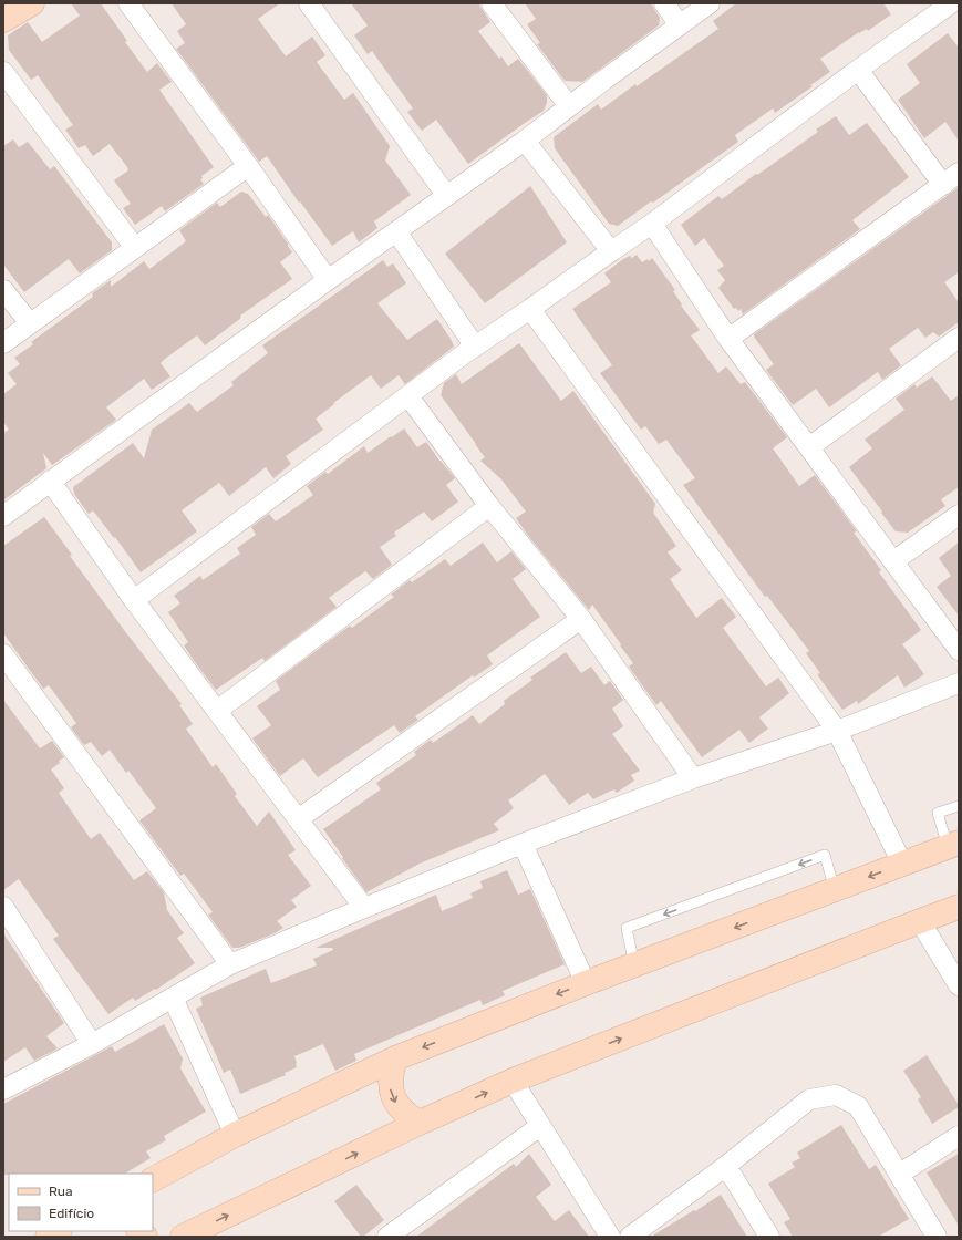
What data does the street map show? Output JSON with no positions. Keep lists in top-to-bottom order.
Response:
{
  "legend": ["Rua", "Edifício"]
}
